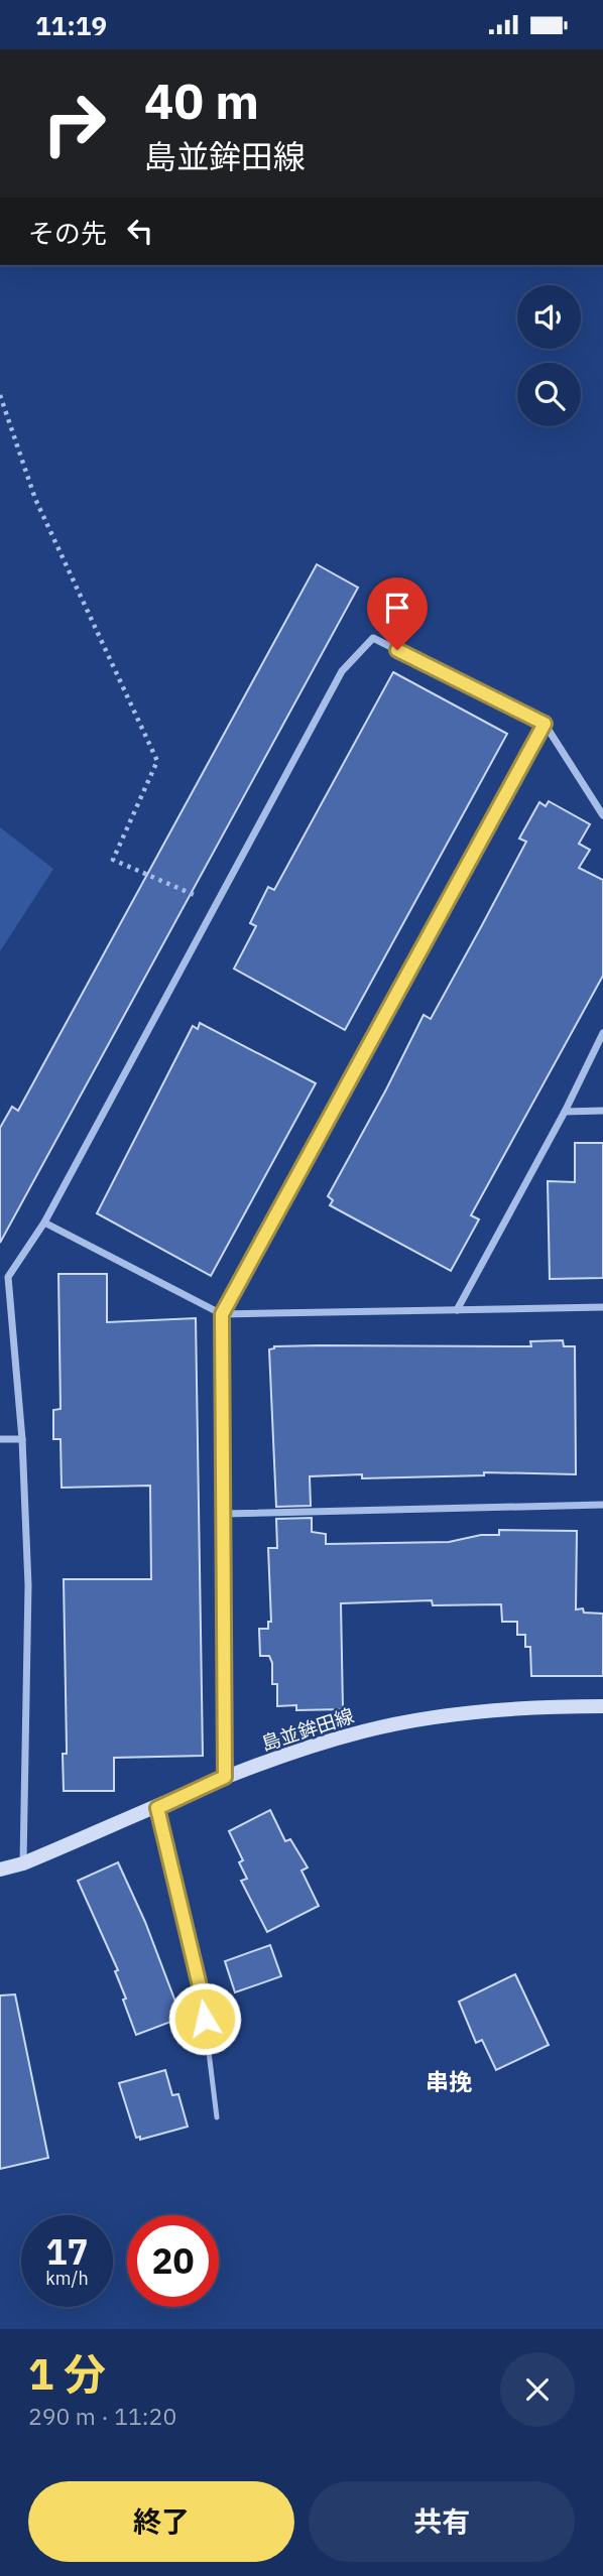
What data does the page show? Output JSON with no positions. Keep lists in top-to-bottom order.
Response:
{
  "streets": {
    "main road": ["島並鉾田線"]
  },
  "districts": ["串挽"],
  "page": {
    "status": "11:19",
    "turn": ["40 m", "島並鉾田線"],
    "then": "その先",
    "speed": "17 km/h",
    "limit": "20",
    "heading": ["1 分", "290 m · 11:20"],
    "buttons": ["終了", "共有"]
  }
}
